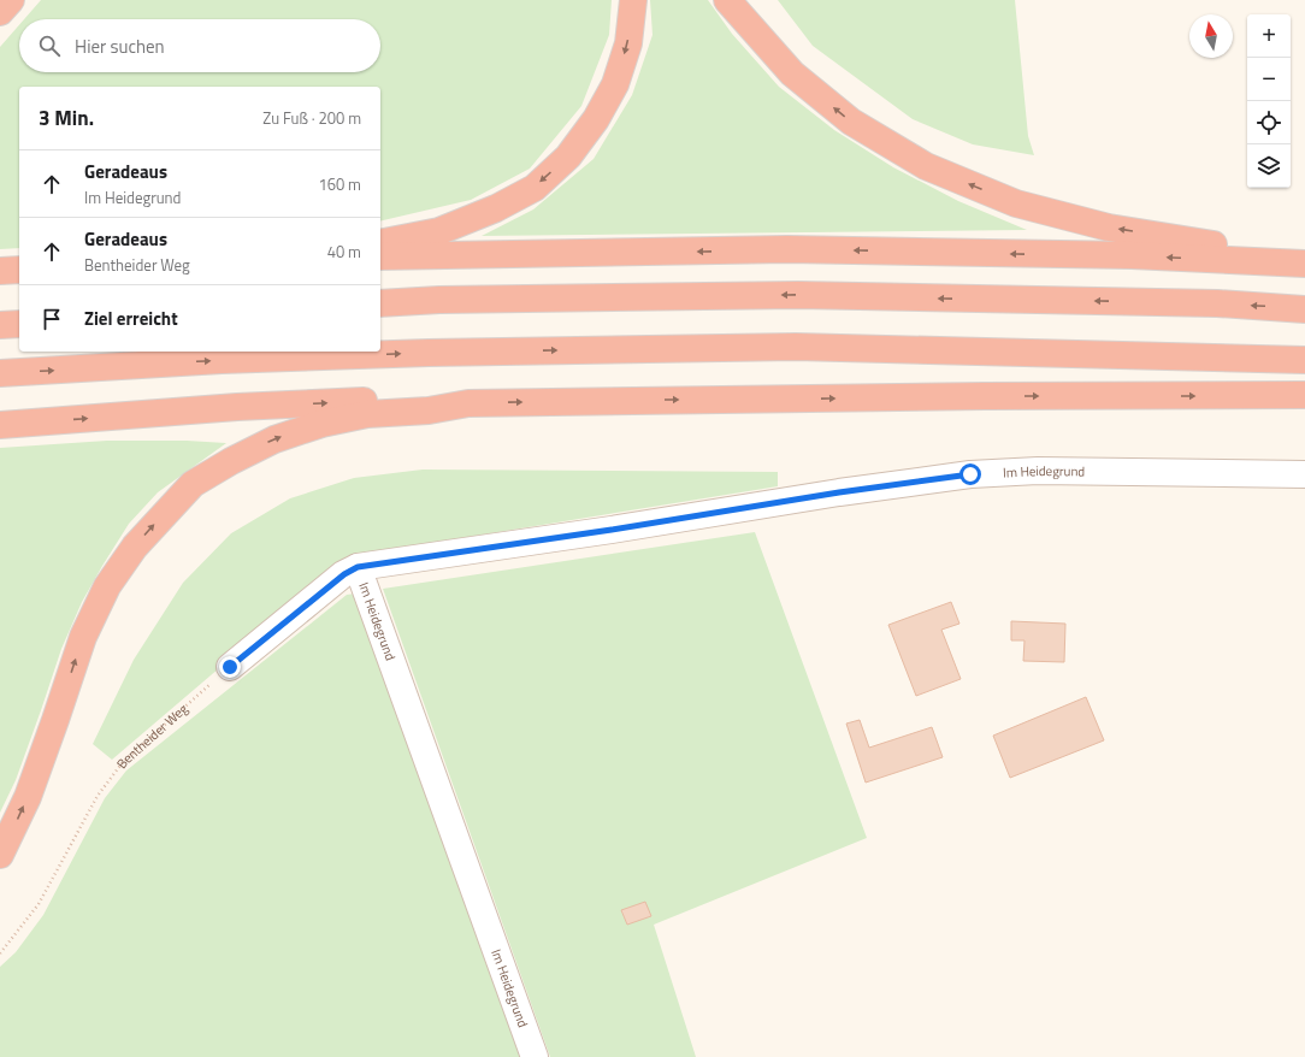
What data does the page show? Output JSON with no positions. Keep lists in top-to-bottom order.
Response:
{
  "streets": {
    "street": ["Im Heidegrund"],
    "path": ["Bentheider Weg"]
  },
  "north": "top",
  "page": {
    "map_buttons": ["+", "−"],
    "search": "Hier suchen",
    "heading": ["3 Min.", "Zu Fuß · 200 m"],
    "list": [
      ["Geradeaus", "Im Heidegrund", "160 m"],
      ["Geradeaus", "Bentheider Weg", "40 m"],
      "Ziel erreicht"
    ]
  }
}
